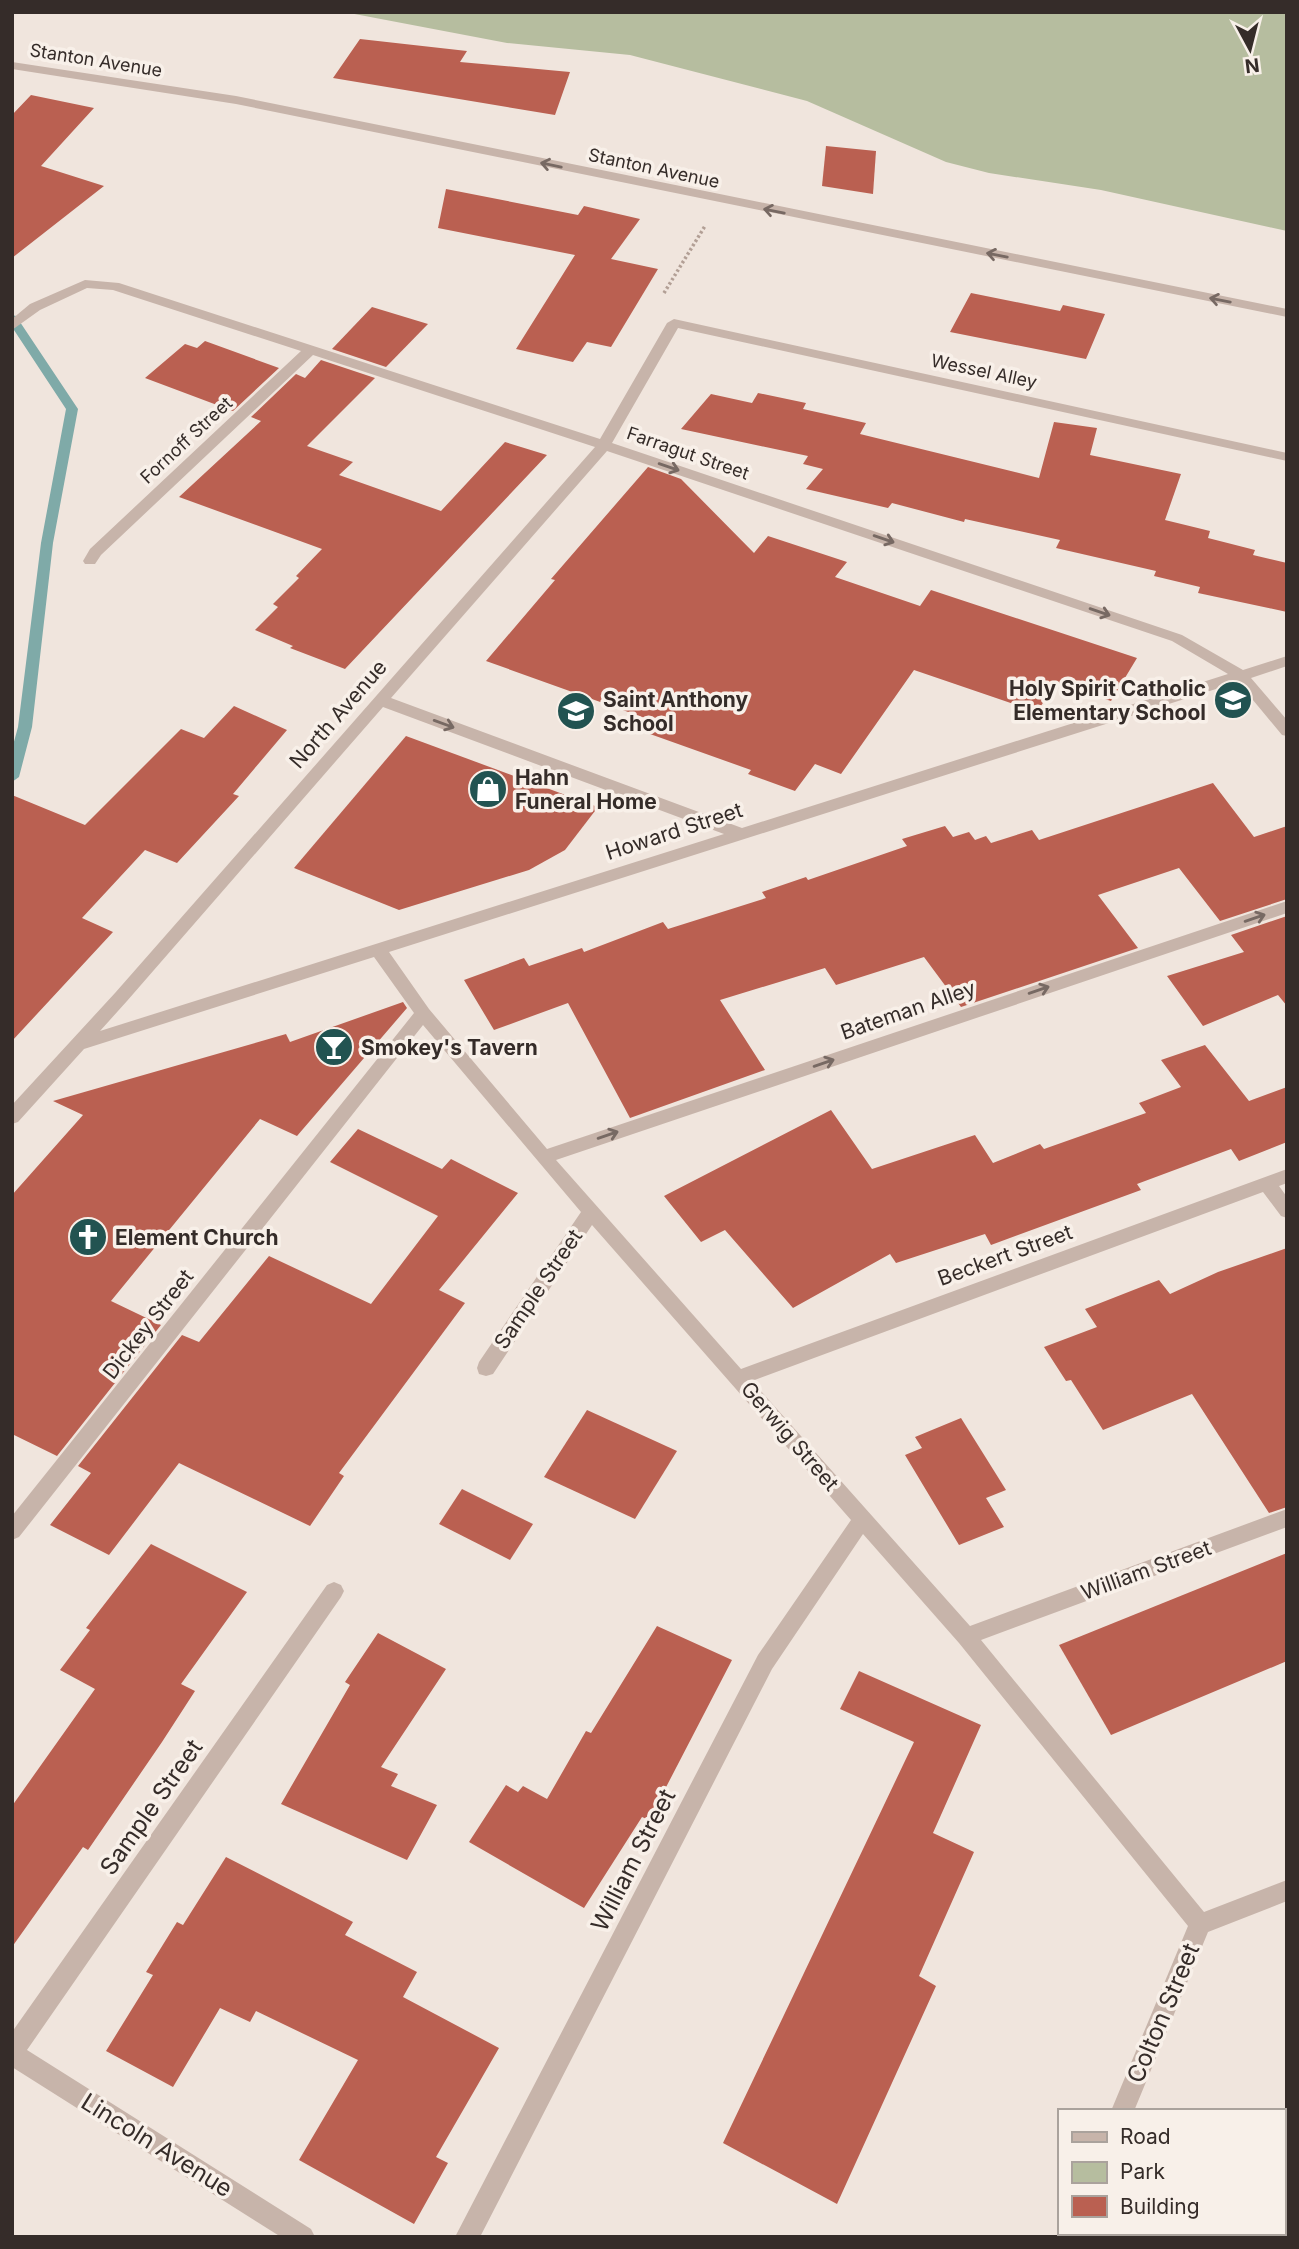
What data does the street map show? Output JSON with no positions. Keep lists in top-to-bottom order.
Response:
{
  "streets": {
    "street": [
      "Stanton Avenue",
      "Wessel Alley",
      "Fornoff Street",
      "Farragut Street",
      "North Avenue",
      "Howard Street",
      "Bateman Alley",
      "Beckert Street",
      "Sample Street",
      "Dickey Street",
      "Gerwig Street",
      "William Street",
      "Colton Street",
      "Lincoln Avenue"
    ]
  },
  "crossings": [
    ["Wessel Alley", "North Avenue"],
    ["Fornoff Street", "Farragut Street"],
    ["Farragut Street", "North Avenue"],
    ["Farragut Street", "Howard Street"],
    ["North Avenue", "Howard Street"],
    ["Howard Street", "Gerwig Street"],
    ["Bateman Alley", "Gerwig Street"],
    ["Beckert Street", "Gerwig Street"],
    ["Sample Street", "Gerwig Street"],
    ["Sample Street", "Lincoln Avenue"],
    ["Dickey Street", "Gerwig Street"],
    ["Gerwig Street", "William Street"],
    ["Gerwig Street", "Colton Street"]
  ],
  "one_way": ["Stanton Avenue", "Farragut Street", "Bateman Alley"],
  "places": {
    "school or university": ["Holy Spirit Catholic Elementary School", "Saint Anthony School"],
    "shop": ["Hahn Funeral Home"],
    "bar": ["Smokey's Tavern"],
    "church": ["Element Church"]
  },
  "legend": ["Road", "Park", "Building"],
  "north": "bottom"
}
